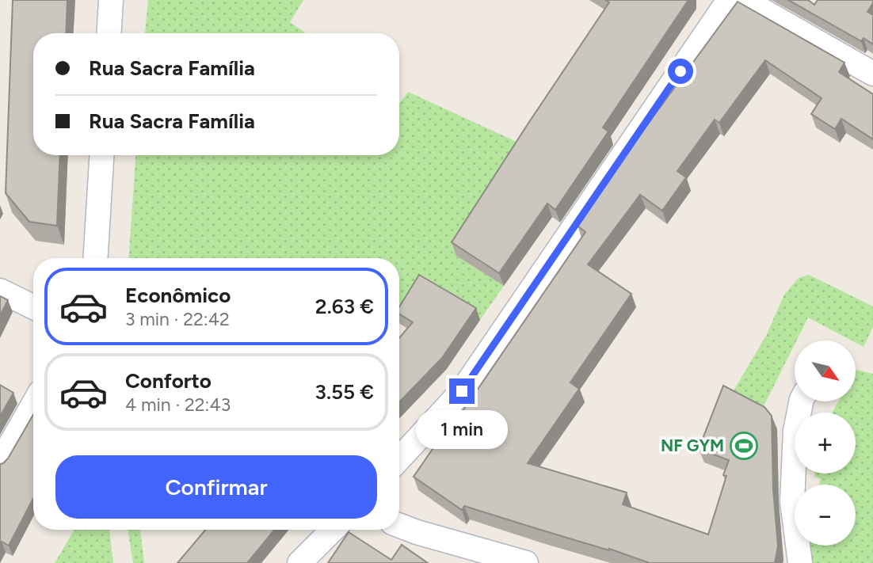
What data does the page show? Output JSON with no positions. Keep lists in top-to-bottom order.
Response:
{
  "places": {
    "sports": ["NF GYM"]
  },
  "north": "bottom right",
  "page": {
    "banner": ["Rua Sacra Família", "Rua Sacra Família"],
    "list": [
      {
        "name": "Econômico",
        "note": "3 min · 22:42",
        "value": "2.63 €"
      },
      {
        "name": "Conforto",
        "note": "4 min · 22:43",
        "value": "3.55 €"
      }
    ],
    "map_buttons": ["+", "−"],
    "bubble": "1 min",
    "buttons": "Confirmar"
  }
}
